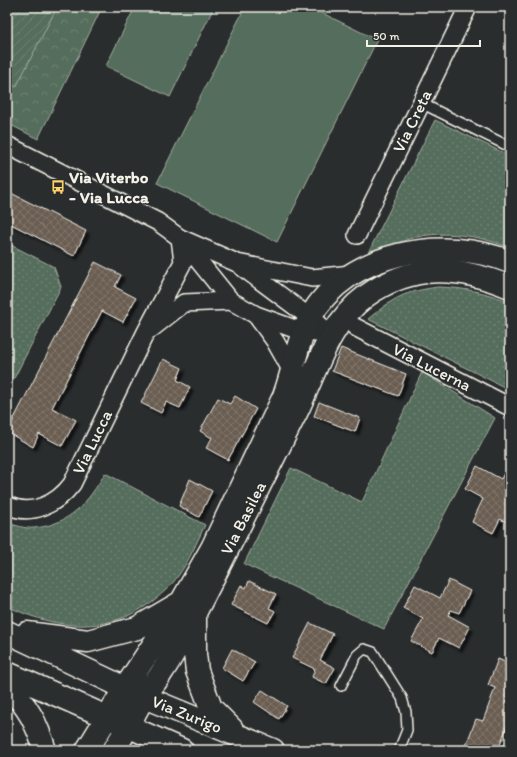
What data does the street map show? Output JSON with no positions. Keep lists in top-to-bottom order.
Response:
{
  "streets": {
    "main road": ["Via Basilea", "Via Zurigo"],
    "street": ["Via Creta", "Via Lucerna", "Via Lucca"]
  },
  "crossings": [
    ["Via Basilea", "Via Zurigo"]
  ],
  "places": {
    "bus stop": ["Via Viterbo - Via Lucca"]
  },
  "scale_bar": "50 m"
}
